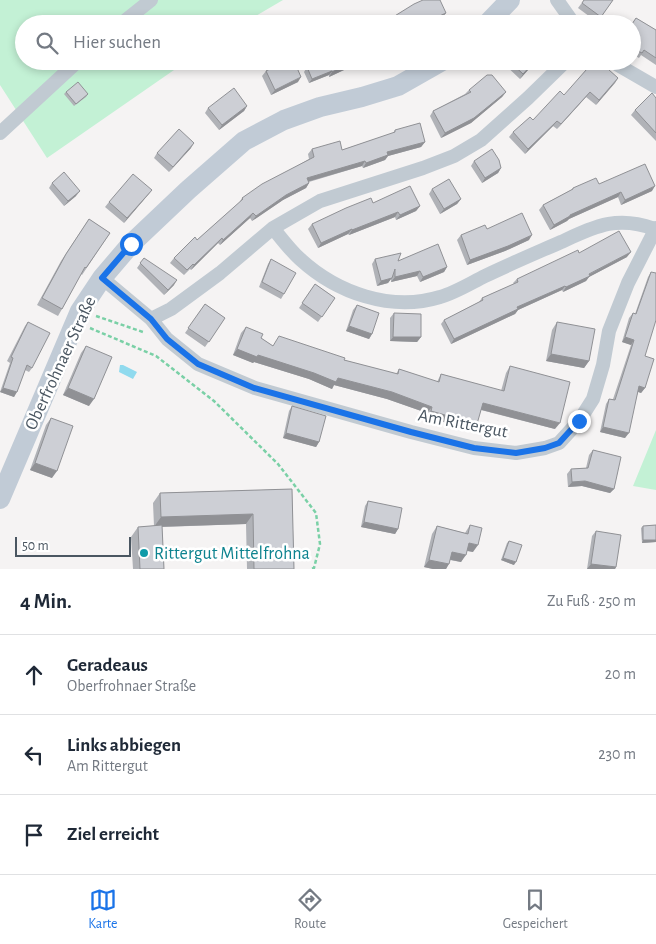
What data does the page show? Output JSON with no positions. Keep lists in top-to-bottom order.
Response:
{
  "streets": {
    "street": ["Oberfrohnaer Straße", "Am Rittergut"]
  },
  "crossings": [
    ["Oberfrohnaer Straße", "Am Rittergut"]
  ],
  "places": ["Rittergut Mittelfrohna"],
  "scale_bar": "50 m",
  "page": {
    "search": "Hier suchen",
    "scale": "50 m",
    "heading": ["4 Min.", "Zu Fuß · 250 m"],
    "list": [
      ["Geradeaus", "Oberfrohnaer Straße", "20 m"],
      ["Links abbiegen", "Am Rittergut", "230 m"],
      "Ziel erreicht"
    ],
    "nav": ["Karte", "Route", "Gespeichert"]
  }
}
